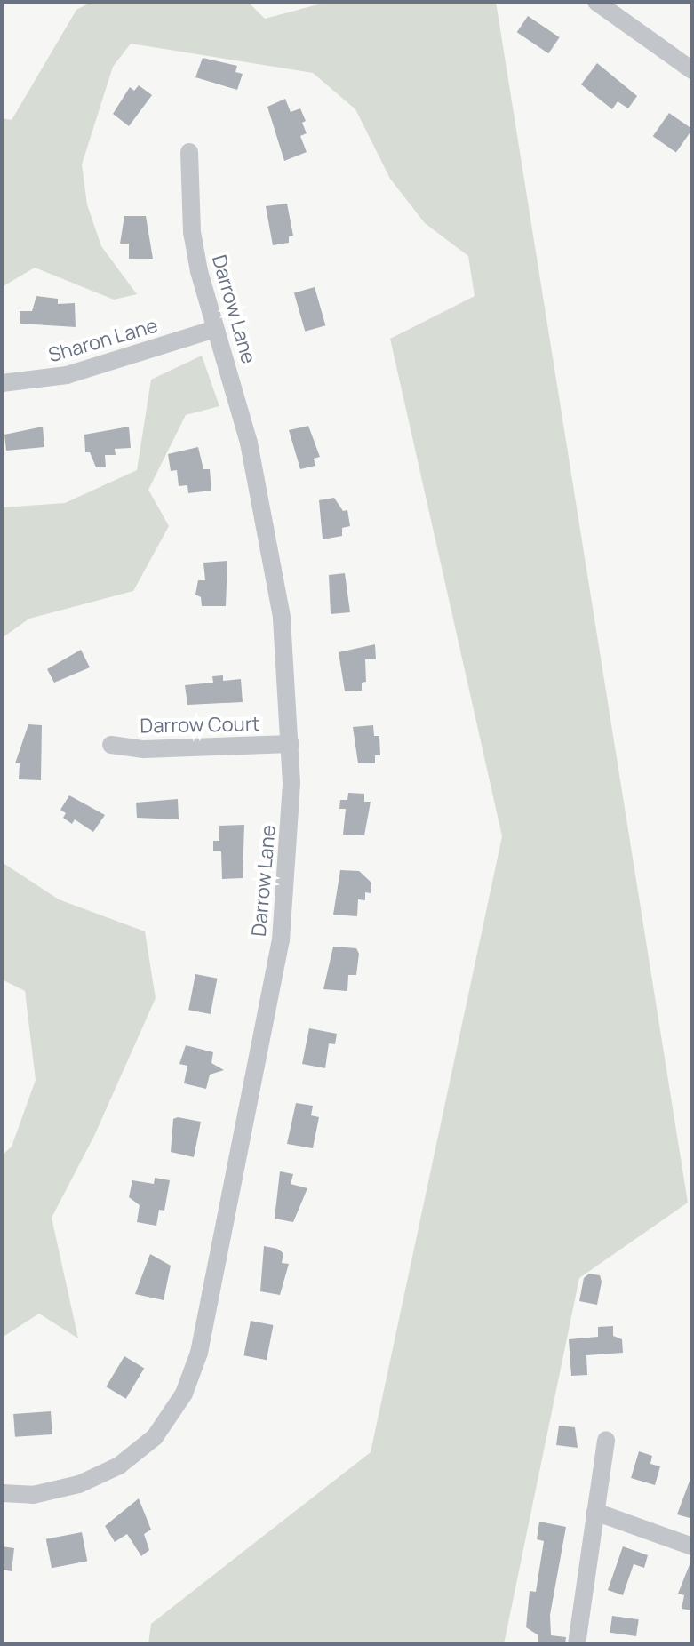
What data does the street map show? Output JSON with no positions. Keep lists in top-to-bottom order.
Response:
{
  "streets": {
    "street": ["Darrow Lane", "Sharon Lane", "Darrow Court"]
  },
  "crossings": [
    ["Darrow Lane", "Sharon Lane"],
    ["Darrow Lane", "Darrow Court"]
  ]
}
